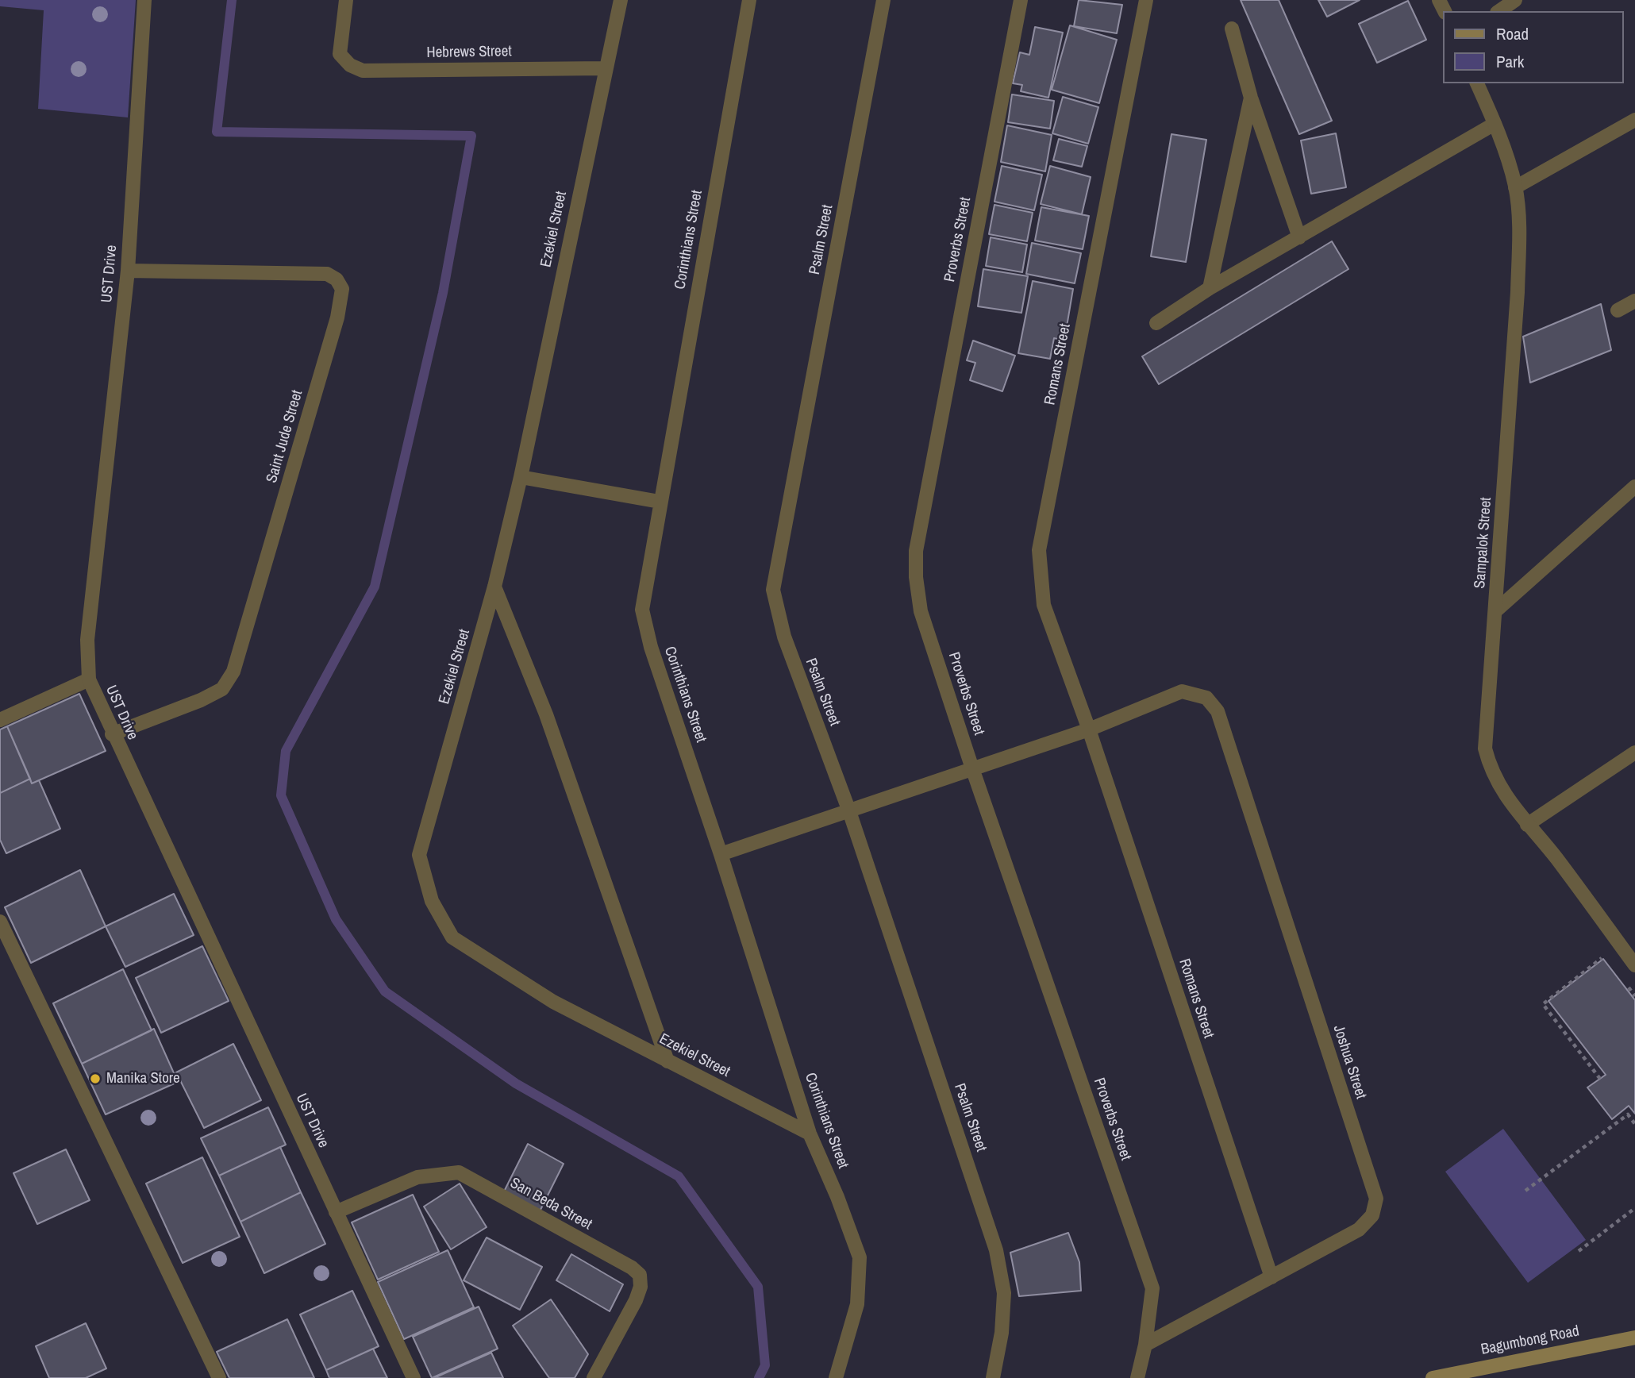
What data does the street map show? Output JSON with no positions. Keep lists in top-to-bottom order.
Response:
{
  "streets": {
    "main road": ["Bagumbong Road"],
    "street": [
      "Hebrews Street",
      "Ezekiel Street",
      "Corinthians Street",
      "Psalm Street",
      "Proverbs Street",
      "UST Drive",
      "Romans Street",
      "Saint Jude Street",
      "Sampalok Street",
      "Joshua Street",
      "San Beda Street"
    ]
  },
  "crossings": [
    ["Hebrews Street", "Ezekiel Street"],
    ["Ezekiel Street", "Corinthians Street"],
    ["Proverbs Street", "Joshua Street"],
    ["UST Drive", "Saint Jude Street"],
    ["UST Drive", "San Beda Street"],
    ["Romans Street", "Joshua Street"]
  ],
  "places": ["Manika Store"],
  "legend": ["Road", "Park"]
}
